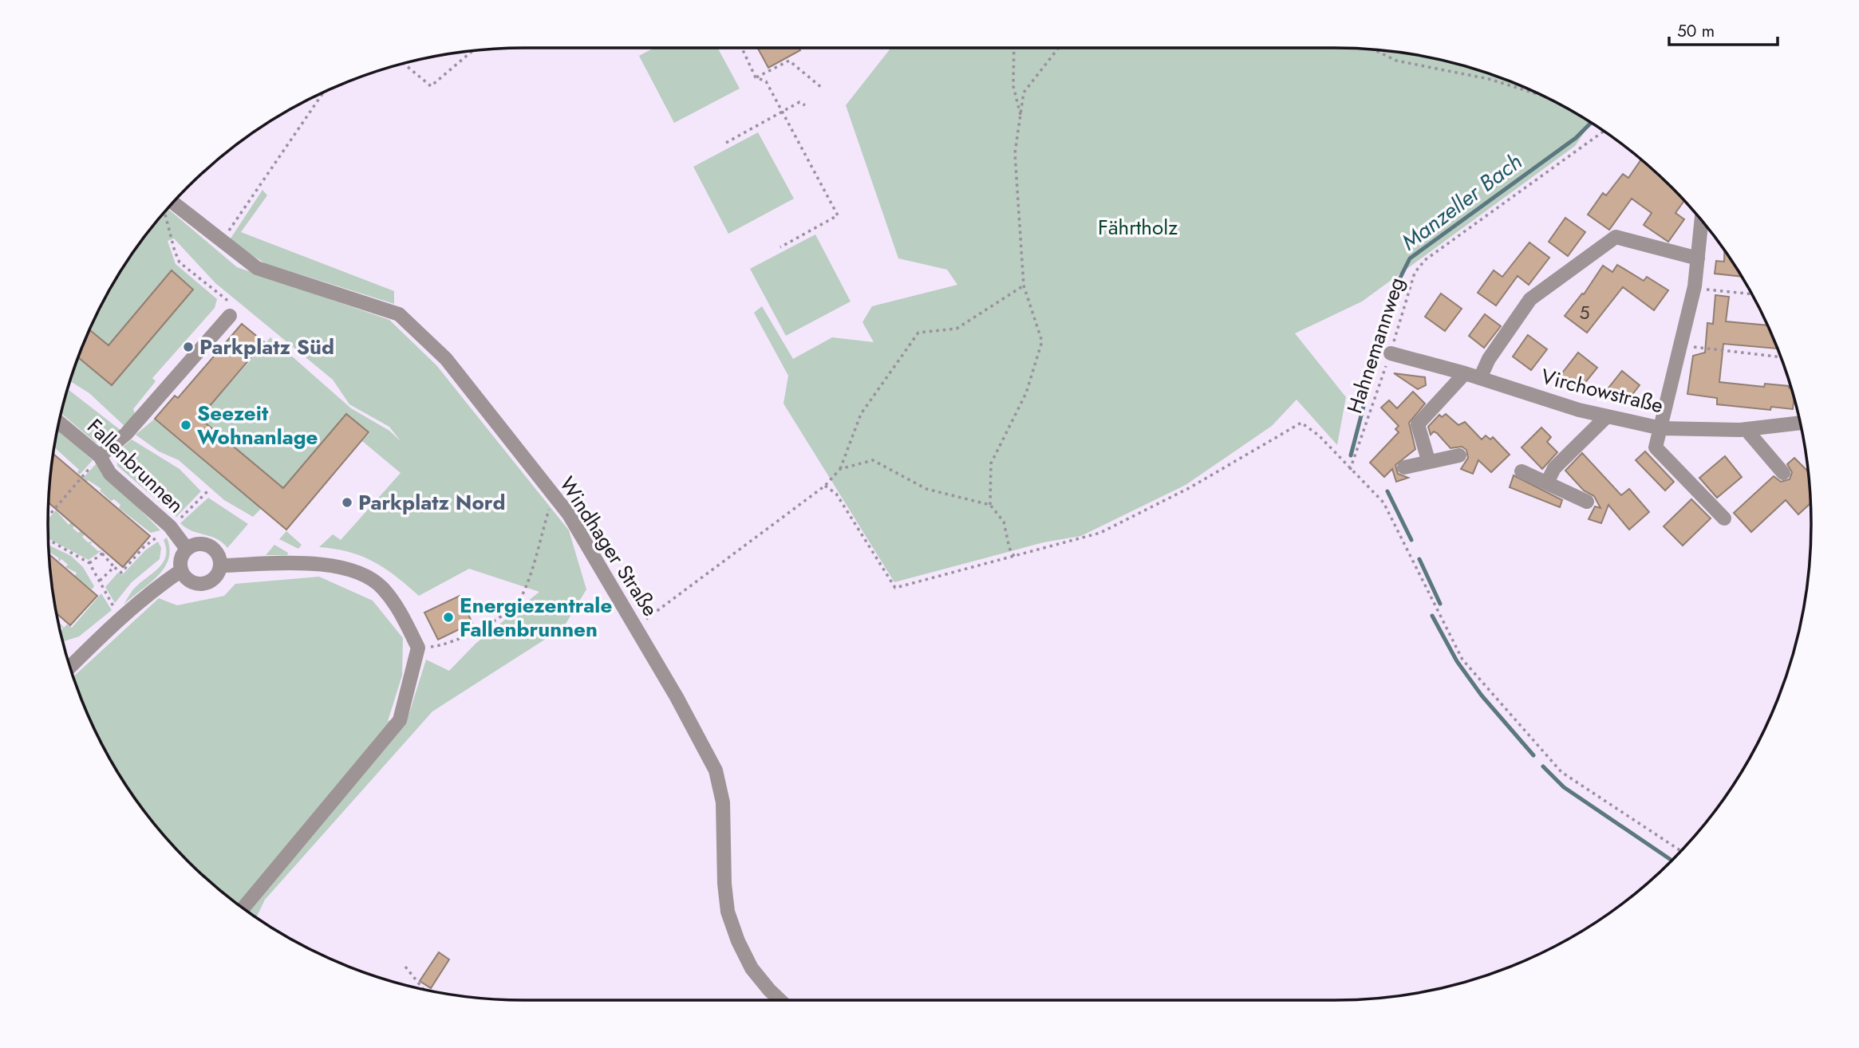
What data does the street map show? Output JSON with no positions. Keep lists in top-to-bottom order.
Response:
{
  "streets": {
    "street": ["Virchowstraße", "Fallenbrunnen", "Windhager Straße"],
    "path": ["Hahnemannweg"]
  },
  "crossings": [
    ["Hahnemannweg", "Virchowstraße"]
  ],
  "water": ["Manzeller Bach"],
  "parks": ["Fährtholz"],
  "places": [
    "Parkplatz Süd",
    "Seezeit Wohnanlage",
    "Parkplatz Nord",
    "Energiezentrale Fallenbrunnen"
  ],
  "house_numbers": ["5"],
  "scale_bar": "50 m"
}
